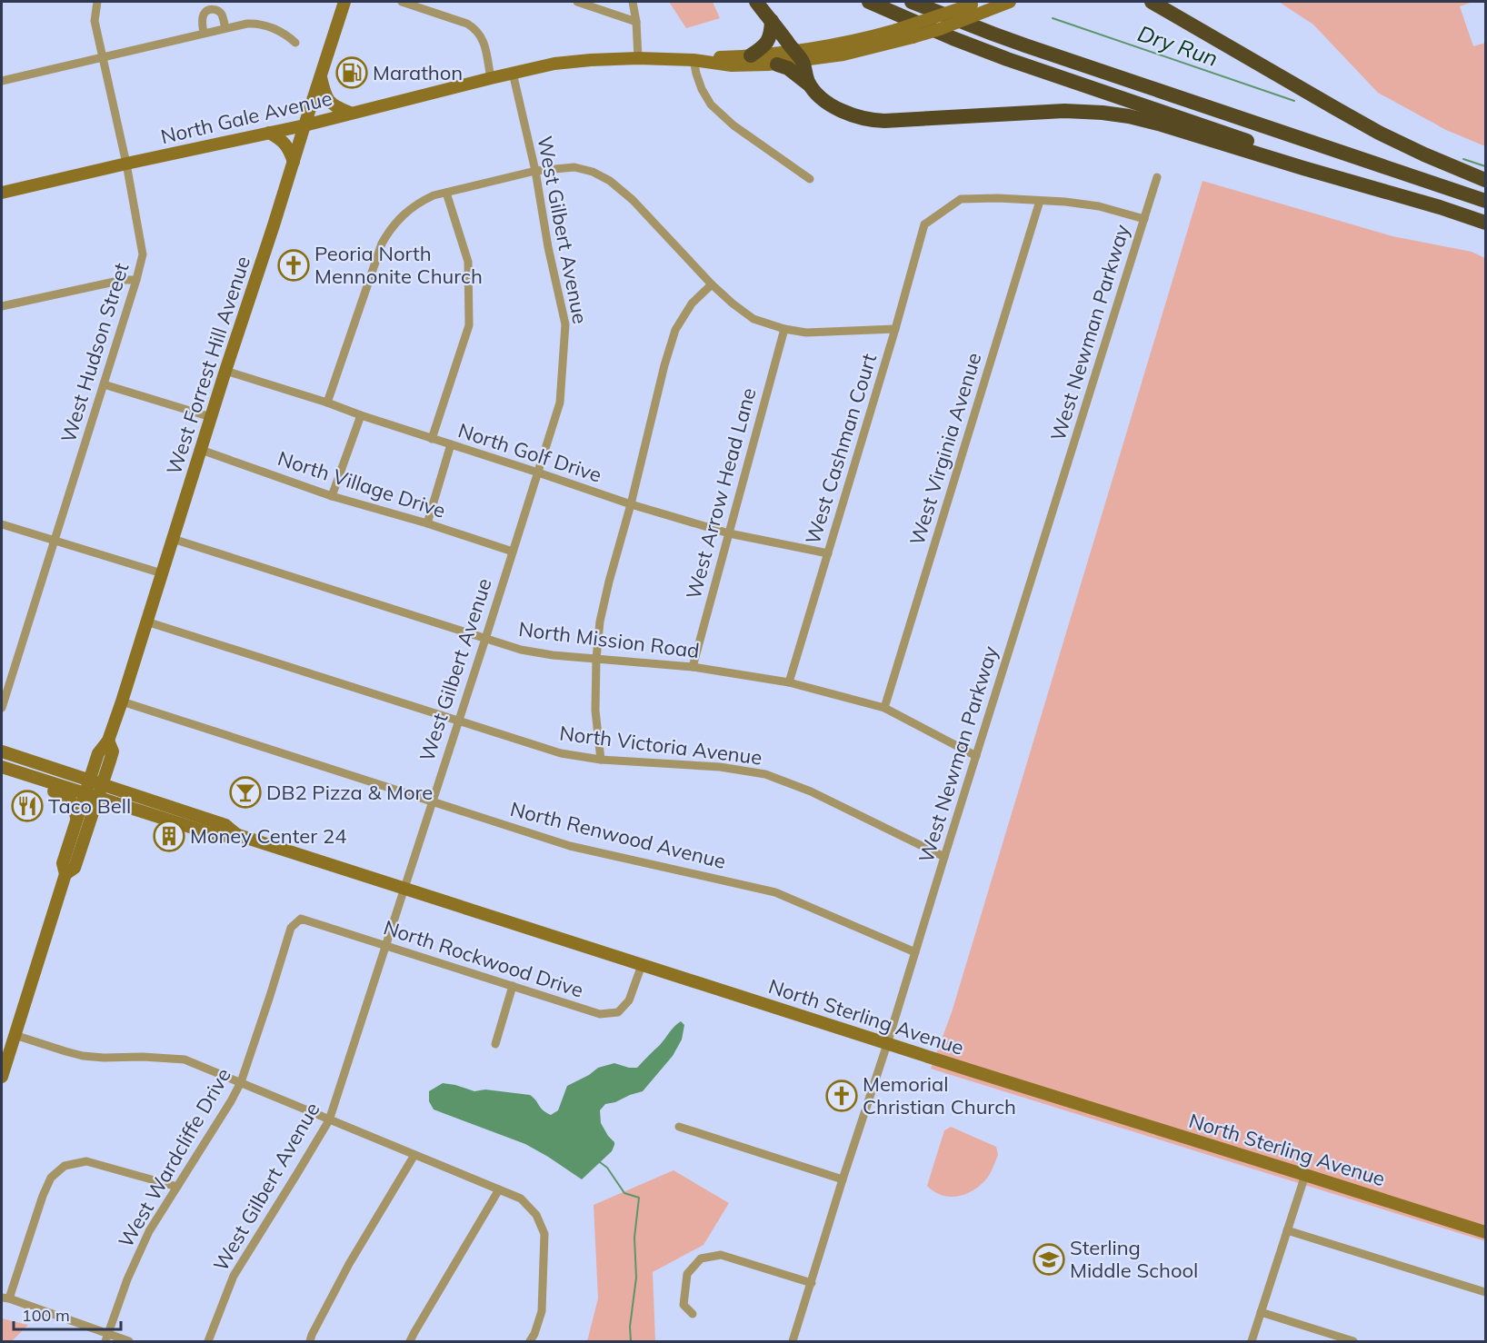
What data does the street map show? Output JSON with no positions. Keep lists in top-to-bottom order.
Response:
{
  "streets": {
    "main road": ["North Gale Avenue", "West Forrest Hill Avenue", "North Sterling Avenue"],
    "street": [
      "West Gilbert Avenue",
      "West Newman Parkway",
      "West Hudson Street",
      "West Cashman Court",
      "West Virginia Avenue",
      "North Golf Drive",
      "North Village Drive",
      "West Arrow Head Lane",
      "North Mission Road",
      "North Victoria Avenue",
      "North Renwood Avenue",
      "North Rockwood Drive",
      "West Wardcliffe Drive"
    ]
  },
  "crossings": [
    ["North Gale Avenue", "West Gilbert Avenue"],
    ["North Gale Avenue", "West Hudson Street"],
    ["North Gale Avenue", "West Forrest Hill Avenue"],
    ["West Gilbert Avenue", "North Golf Drive"],
    ["West Gilbert Avenue", "North Village Drive"],
    ["West Gilbert Avenue", "North Mission Road"],
    ["West Gilbert Avenue", "North Victoria Avenue"],
    ["West Gilbert Avenue", "North Renwood Avenue"],
    ["West Gilbert Avenue", "North Rockwood Drive"],
    ["West Gilbert Avenue", "North Sterling Avenue"],
    ["West Newman Parkway", "North Mission Road"],
    ["West Newman Parkway", "North Victoria Avenue"],
    ["West Newman Parkway", "North Renwood Avenue"],
    ["West Newman Parkway", "North Sterling Avenue"],
    ["West Forrest Hill Avenue", "North Golf Drive"],
    ["West Forrest Hill Avenue", "North Village Drive"],
    ["West Forrest Hill Avenue", "North Mission Road"],
    ["West Forrest Hill Avenue", "North Victoria Avenue"],
    ["West Forrest Hill Avenue", "North Renwood Avenue"],
    ["West Forrest Hill Avenue", "North Sterling Avenue"],
    ["West Cashman Court", "West Virginia Avenue"],
    ["West Cashman Court", "North Golf Drive"],
    ["West Cashman Court", "North Mission Road"],
    ["West Virginia Avenue", "North Mission Road"],
    ["North Golf Drive", "West Arrow Head Lane"],
    ["West Arrow Head Lane", "North Mission Road"],
    ["North Rockwood Drive", "North Sterling Avenue"],
    ["North Rockwood Drive", "West Wardcliffe Drive"]
  ],
  "water": ["Dry Run"],
  "places": {
    "fuel station": ["Marathon"],
    "church": ["Peoria North Mennonite Church", "Memorial Christian Church"],
    "bar": ["DB2 Pizza & More"],
    "restaurant": ["Taco Bell"],
    "building": ["Money Center 24"],
    "school or university": ["Sterling Middle School"]
  },
  "scale_bar": "100 m"
}
